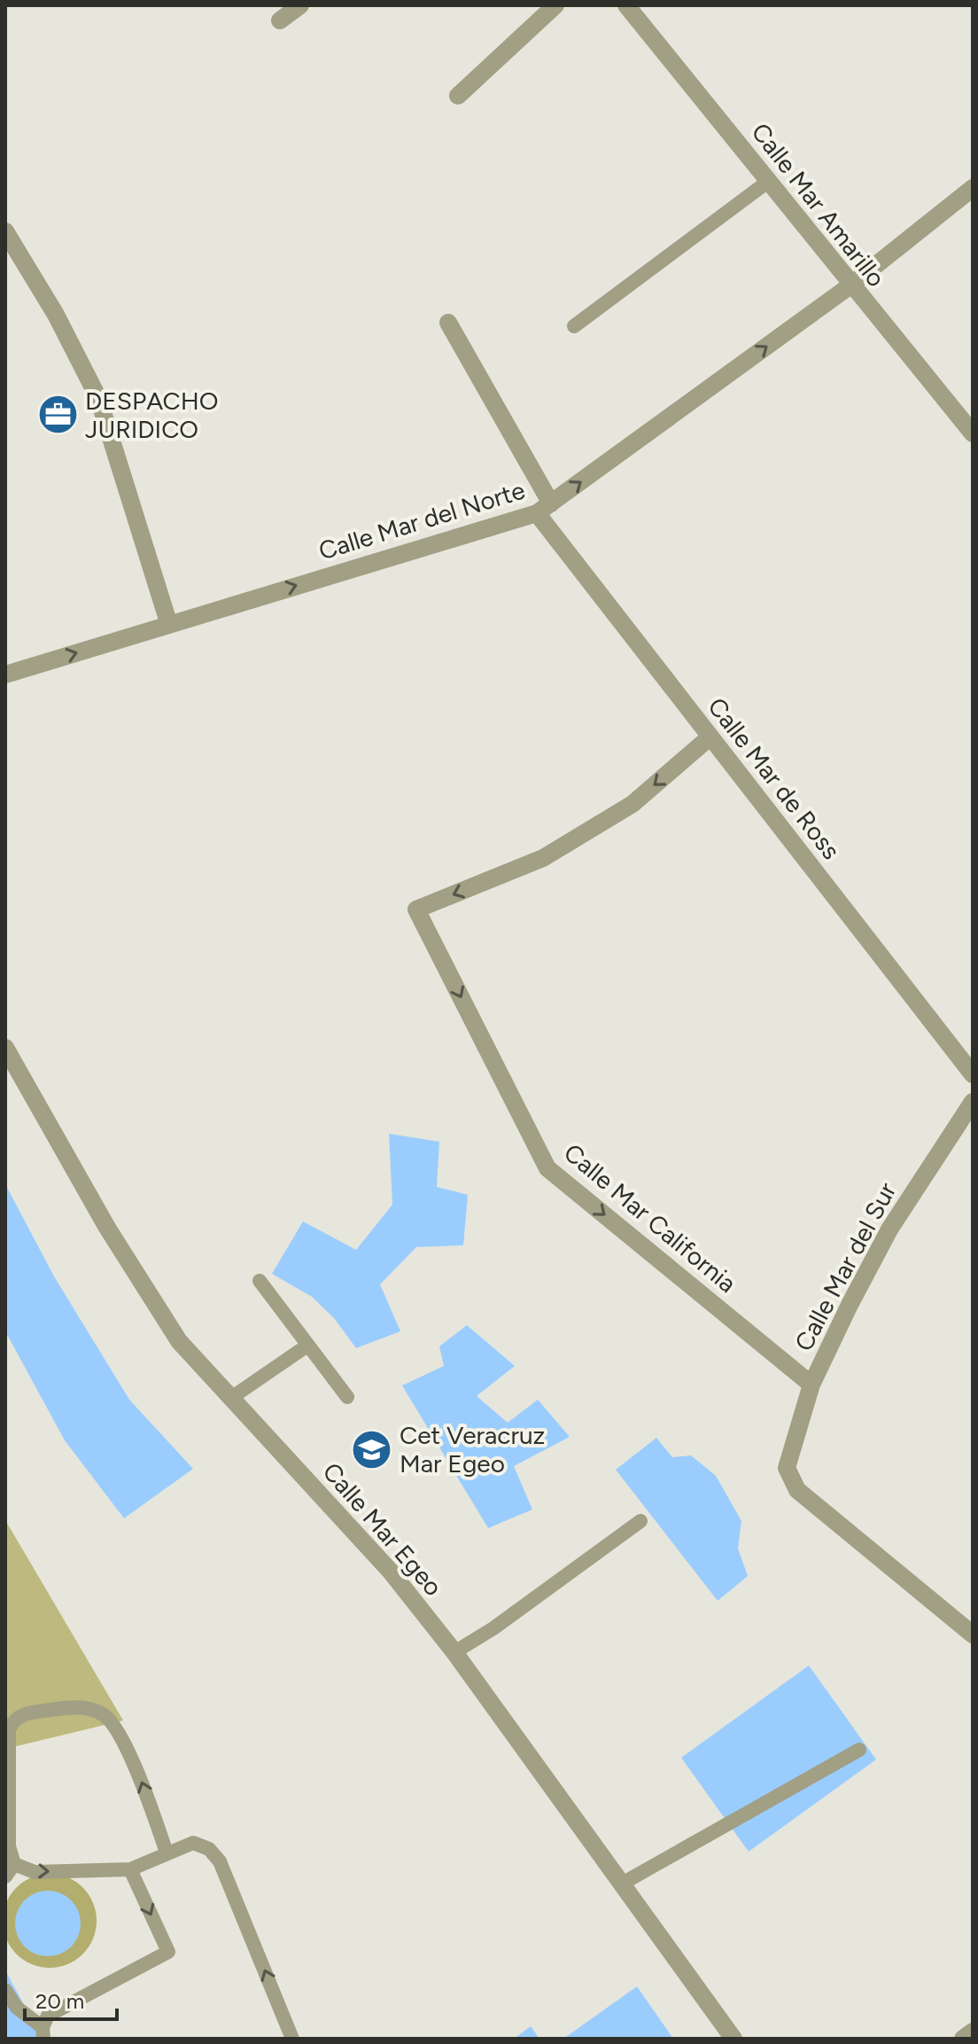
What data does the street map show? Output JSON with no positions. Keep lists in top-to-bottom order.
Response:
{
  "streets": {
    "street": [
      "Calle Mar Amarillo",
      "Calle Mar del Norte",
      "Calle Mar de Ross",
      "Calle Mar California",
      "Calle Mar del Sur",
      "Calle Mar Egeo"
    ]
  },
  "crossings": [
    ["Calle Mar Amarillo", "Calle Mar del Norte"],
    ["Calle Mar del Norte", "Calle Mar de Ross"],
    ["Calle Mar de Ross", "Calle Mar California"],
    ["Calle Mar California", "Calle Mar del Sur"]
  ],
  "one_way": ["Calle Mar del Norte"],
  "places": {
    "office": ["DESPACHO JURIDICO"],
    "school or university": ["Cet Veracruz Mar Egeo"]
  },
  "scale_bar": "20 m"
}
